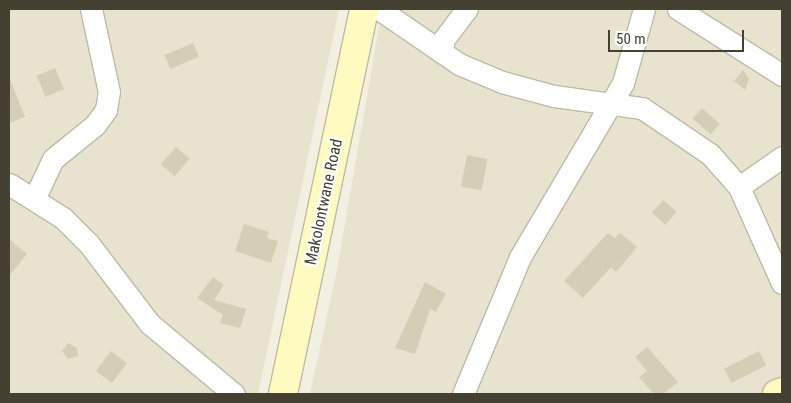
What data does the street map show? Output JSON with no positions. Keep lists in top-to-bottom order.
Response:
{
  "streets": {
    "main road": ["Makolontwane Road"]
  },
  "scale_bar": "50 m"
}
